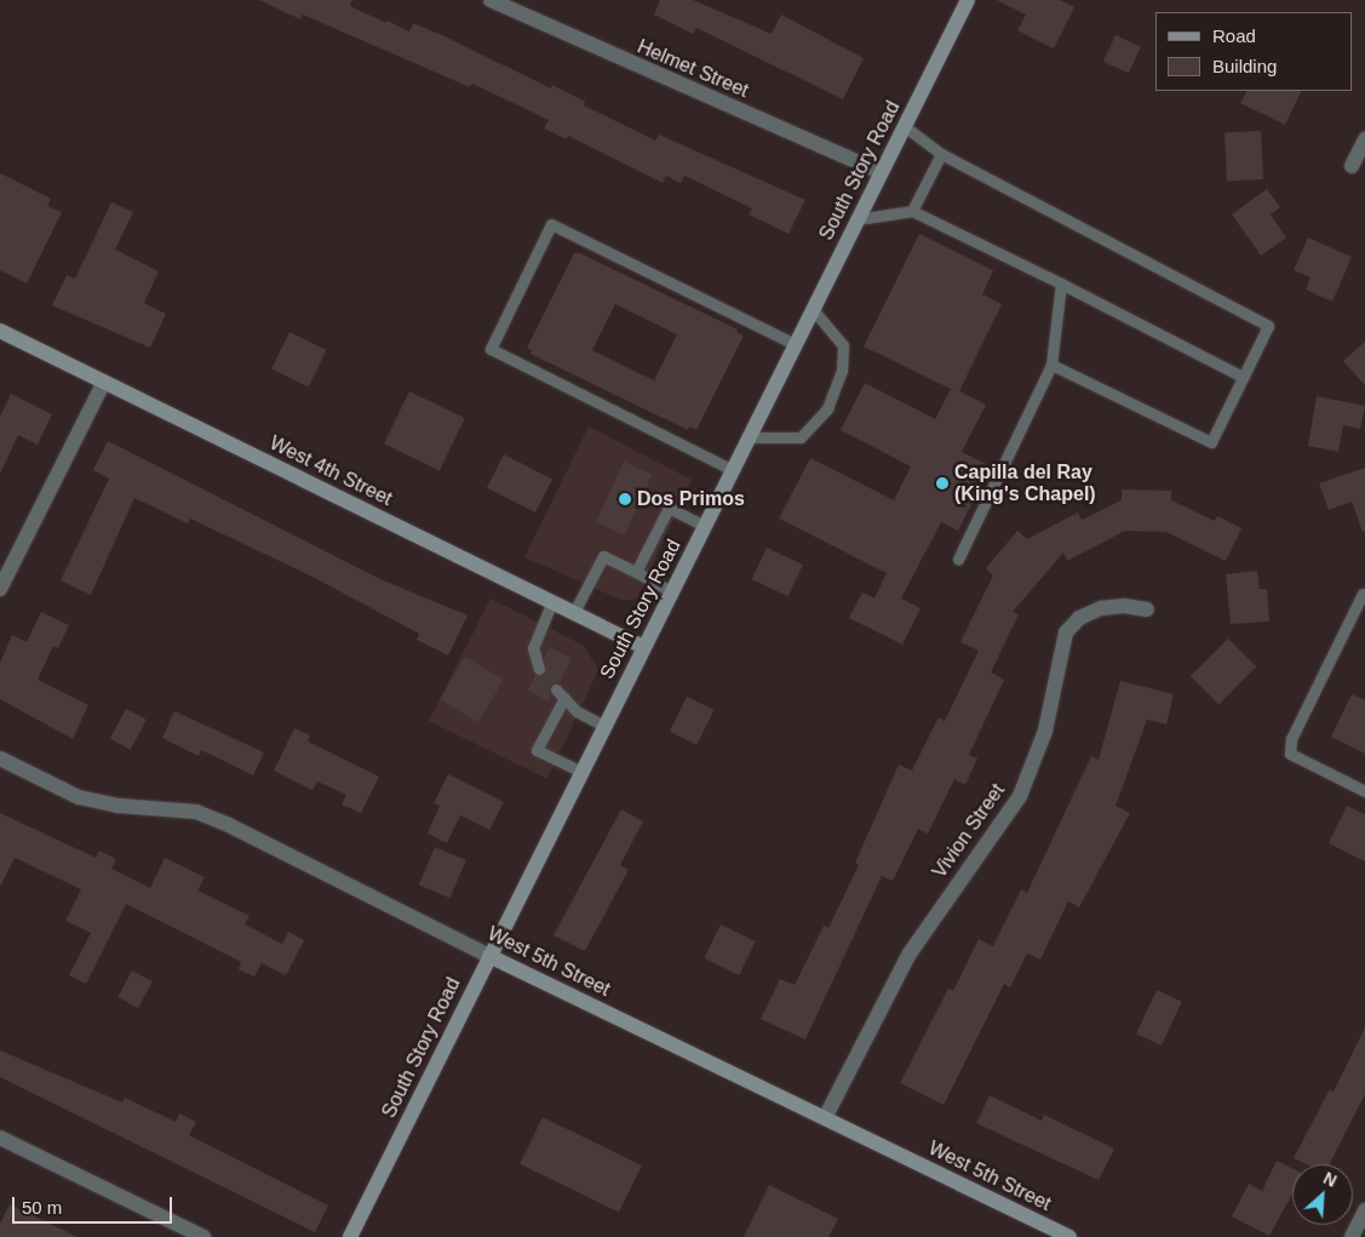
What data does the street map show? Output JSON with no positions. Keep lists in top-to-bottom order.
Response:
{
  "streets": {
    "main road": ["South Story Road", "West 4th Street", "West 5th Street"],
    "street": ["Helmet Street", "Vivion Street"]
  },
  "crossings": [
    ["Helmet Street", "South Story Road"],
    ["South Story Road", "West 4th Street"],
    ["South Story Road", "West 5th Street"],
    ["Vivion Street", "West 5th Street"]
  ],
  "places": ["Capilla del Ray (King's Chapel)", "Dos Primos"],
  "legend": ["Road", "Building"],
  "scale_bar": "50 m",
  "north": "top right"
}
